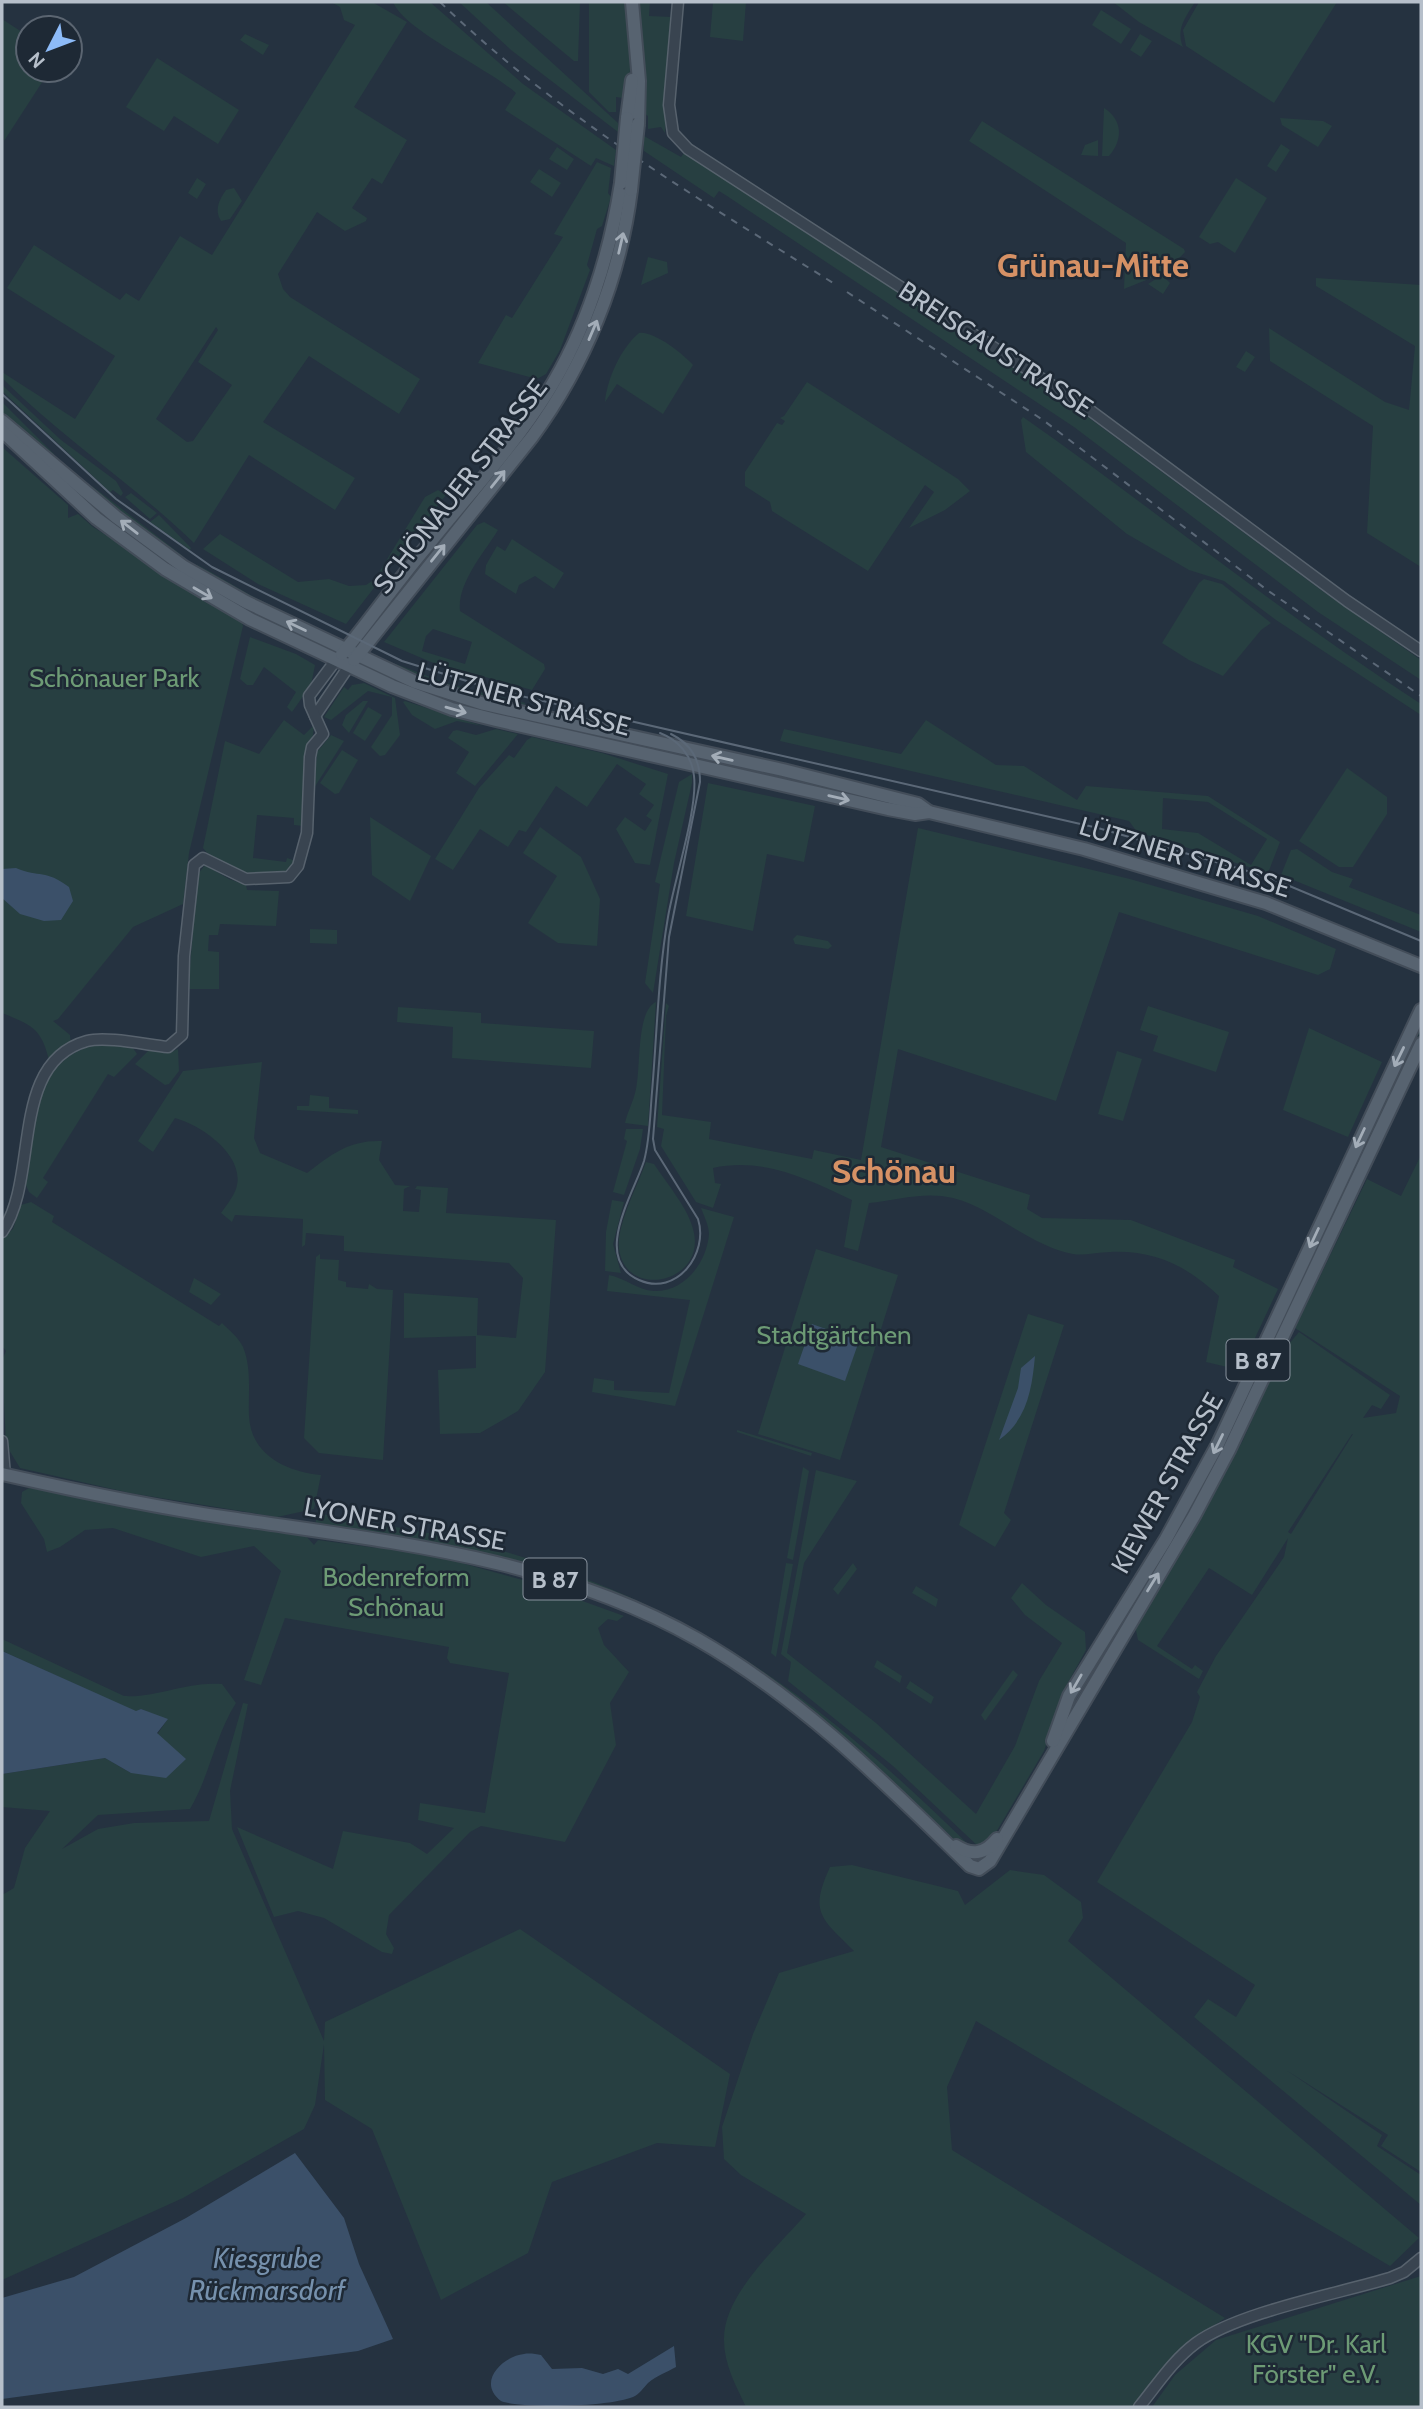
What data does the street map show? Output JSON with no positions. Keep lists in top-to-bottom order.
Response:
{
  "streets": {
    "main road": [
      "SCHÖNAUER STRASSE",
      "LÜTZNER STRASSE",
      "B 87",
      "KIEWER STRASSE",
      "LYONER STRASSE"
    ],
    "street": ["BREISGAUSTRASSE"]
  },
  "crossings": [
    ["SCHÖNAUER STRASSE", "LÜTZNER STRASSE"],
    ["KIEWER STRASSE", "LYONER STRASSE"]
  ],
  "districts": ["Grünau-Mitte", "Schönau"],
  "water": ["Kiesgrube Rückmarsdorf"],
  "parks": [
    "Schönauer Park",
    "Stadtgärtchen",
    "Bodenreform Schönau",
    "KGV \"Dr. Karl Förster\" e.V."
  ],
  "north": "bottom left"
}
